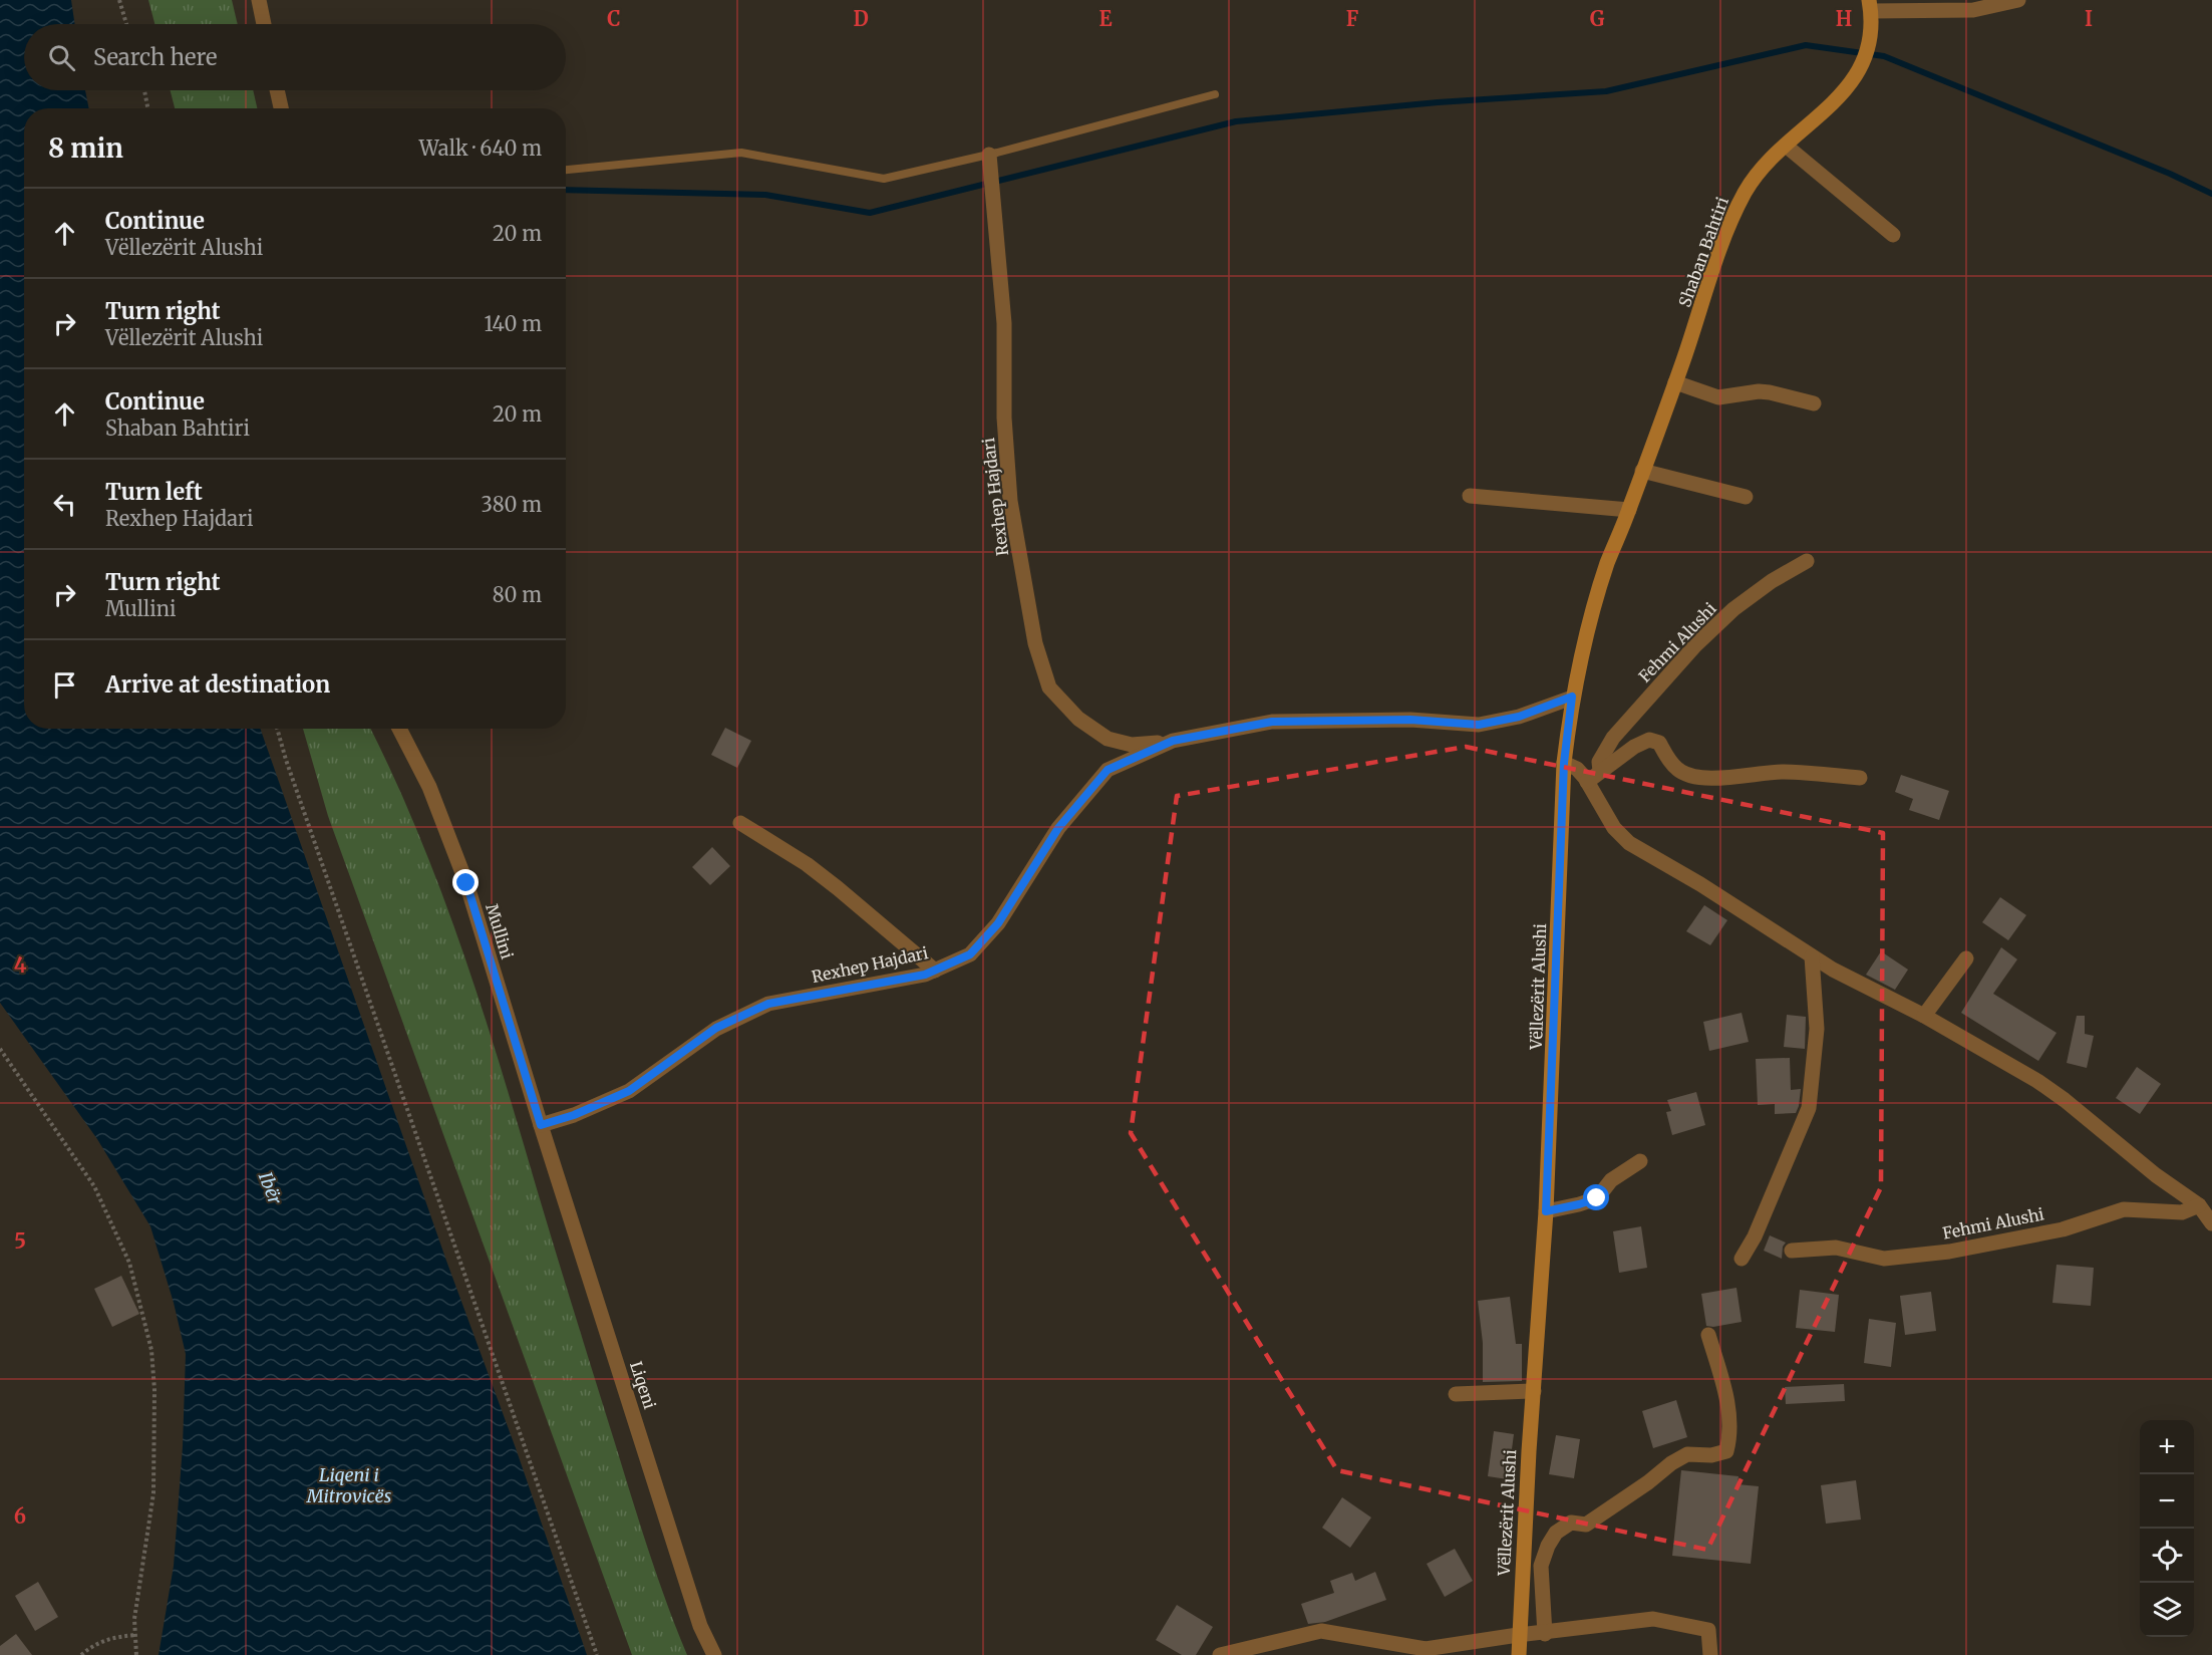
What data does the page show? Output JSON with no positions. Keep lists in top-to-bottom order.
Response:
{
  "streets": {
    "main road": ["Shaban Bahtiri", "Vëllezërit Alushi"],
    "street": [
      "Rexhep Hajdari",
      "Fehmi Alushi",
      "Mullini",
      "Liqeni"
    ]
  },
  "crossings": [
    ["Shaban Bahtiri", "Rexhep Hajdari"],
    ["Shaban Bahtiri", "Vëllezërit Alushi"],
    ["Rexhep Hajdari", "Mullini"],
    ["Rexhep Hajdari", "Liqeni"],
    ["Mullini", "Liqeni"]
  ],
  "water": ["Ibër", "Liqeni i Mitrovicës"],
  "page": {
    "search": "Search here",
    "heading": ["8 min", "Walk · 640 m"],
    "list": [
      ["Continue", "Vëllezërit Alushi", "20 m"],
      ["Turn right", "Vëllezërit Alushi", "140 m"],
      ["Continue", "Shaban Bahtiri", "20 m"],
      ["Turn left", "Rexhep Hajdari", "380 m"],
      ["Turn right", "Mullini", "80 m"],
      "Arrive at destination"
    ],
    "map_buttons": ["+", "−"]
  },
  "grid": {
    "columns": [
      "C",
      "D",
      "E",
      "F",
      "G",
      "H",
      "I"
    ],
    "rows": ["4", "5", "6"]
  }
}
